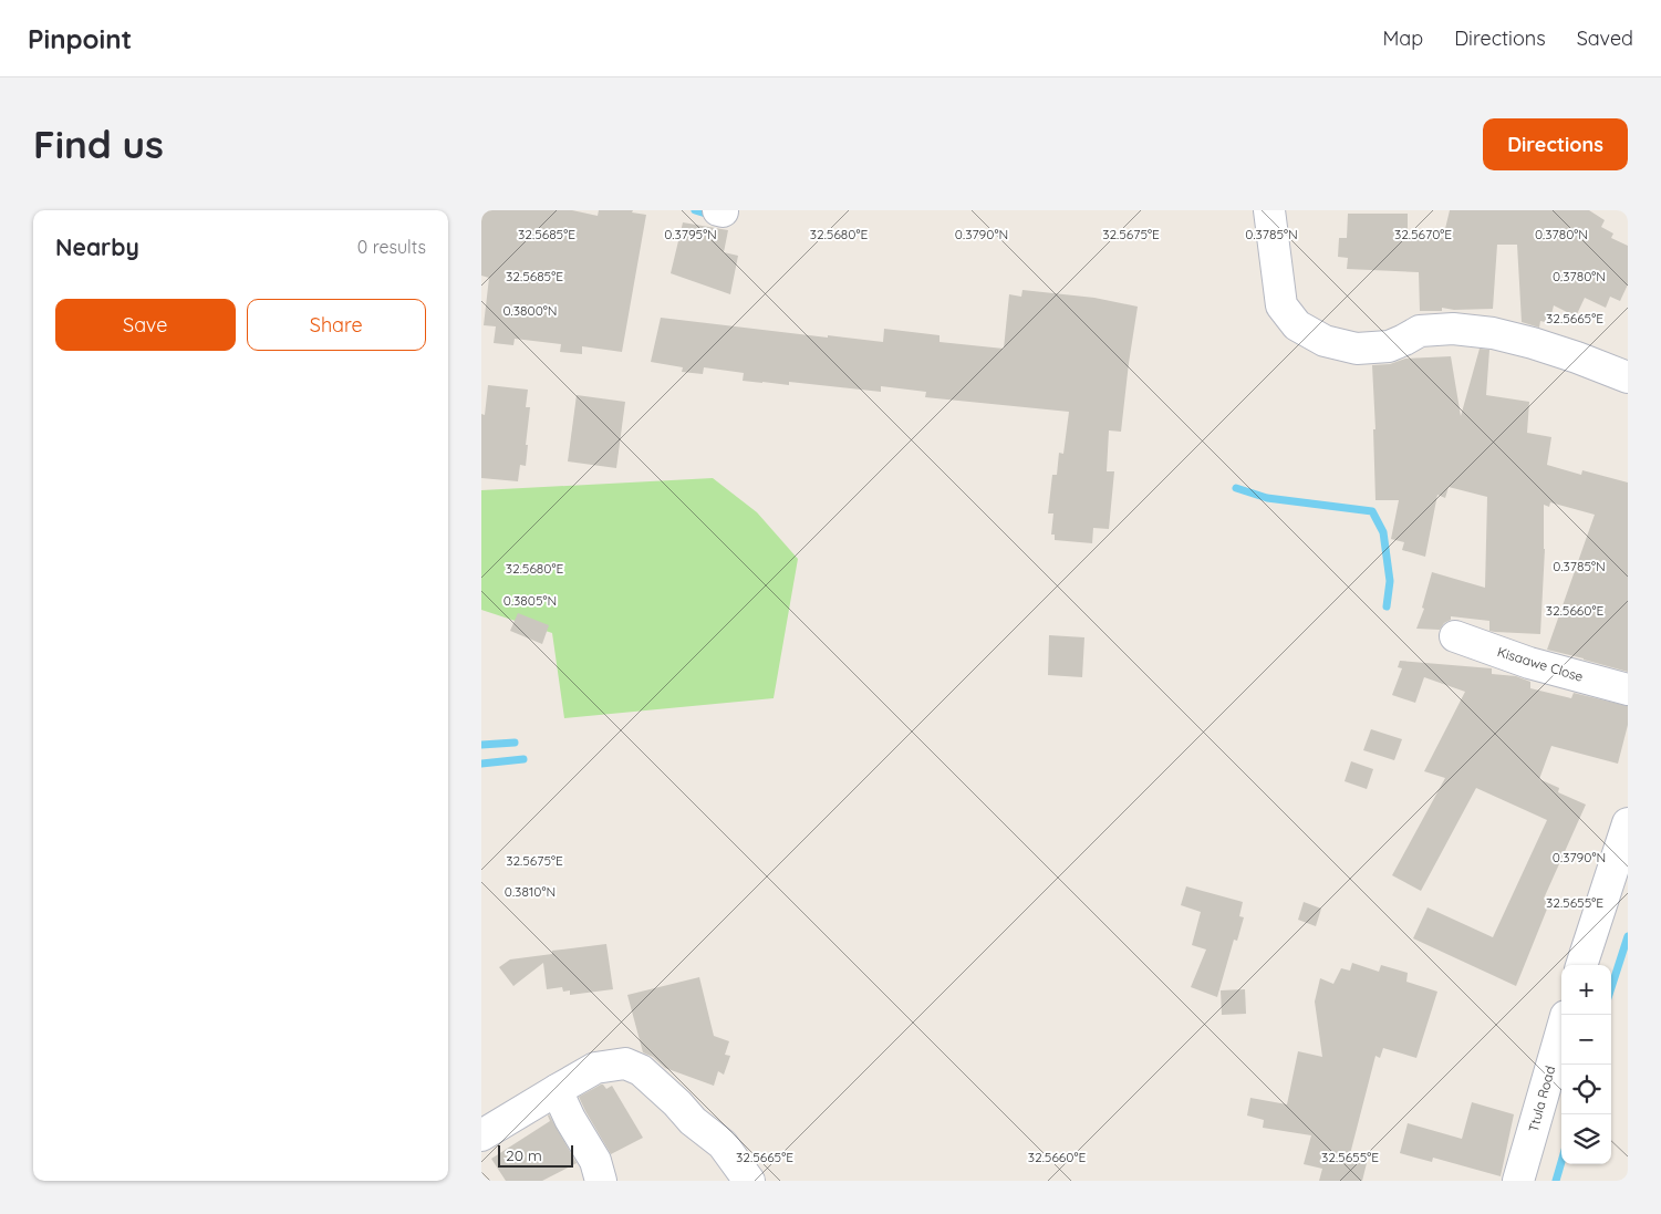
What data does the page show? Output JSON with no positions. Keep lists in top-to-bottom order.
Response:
{
  "streets": {
    "street": ["Kisaawe Close", "Ttula Road"]
  },
  "scale_bar": "20 m",
  "page": {
    "header": "Pinpoint",
    "nav": ["Map", "Directions", "Saved"],
    "buttons": [
      "Directions",
      ["Save", "Share"]
    ],
    "title": "Find us",
    "heading": ["Nearby", "0 results"],
    "map_buttons": ["+", "−"],
    "scale": "20 m"
  },
  "coordinates": [
    "32.5685°E",
    "0.3795°N",
    "32.5680°E",
    "0.3790°N",
    "32.5675°E",
    "0.3785°N",
    "32.5670°E",
    "0.3780°N",
    "0.3800°N",
    "32.5665°E",
    "0.3805°N",
    "32.5660°E",
    "0.3810°N",
    "32.5655°E"
  ]
}
